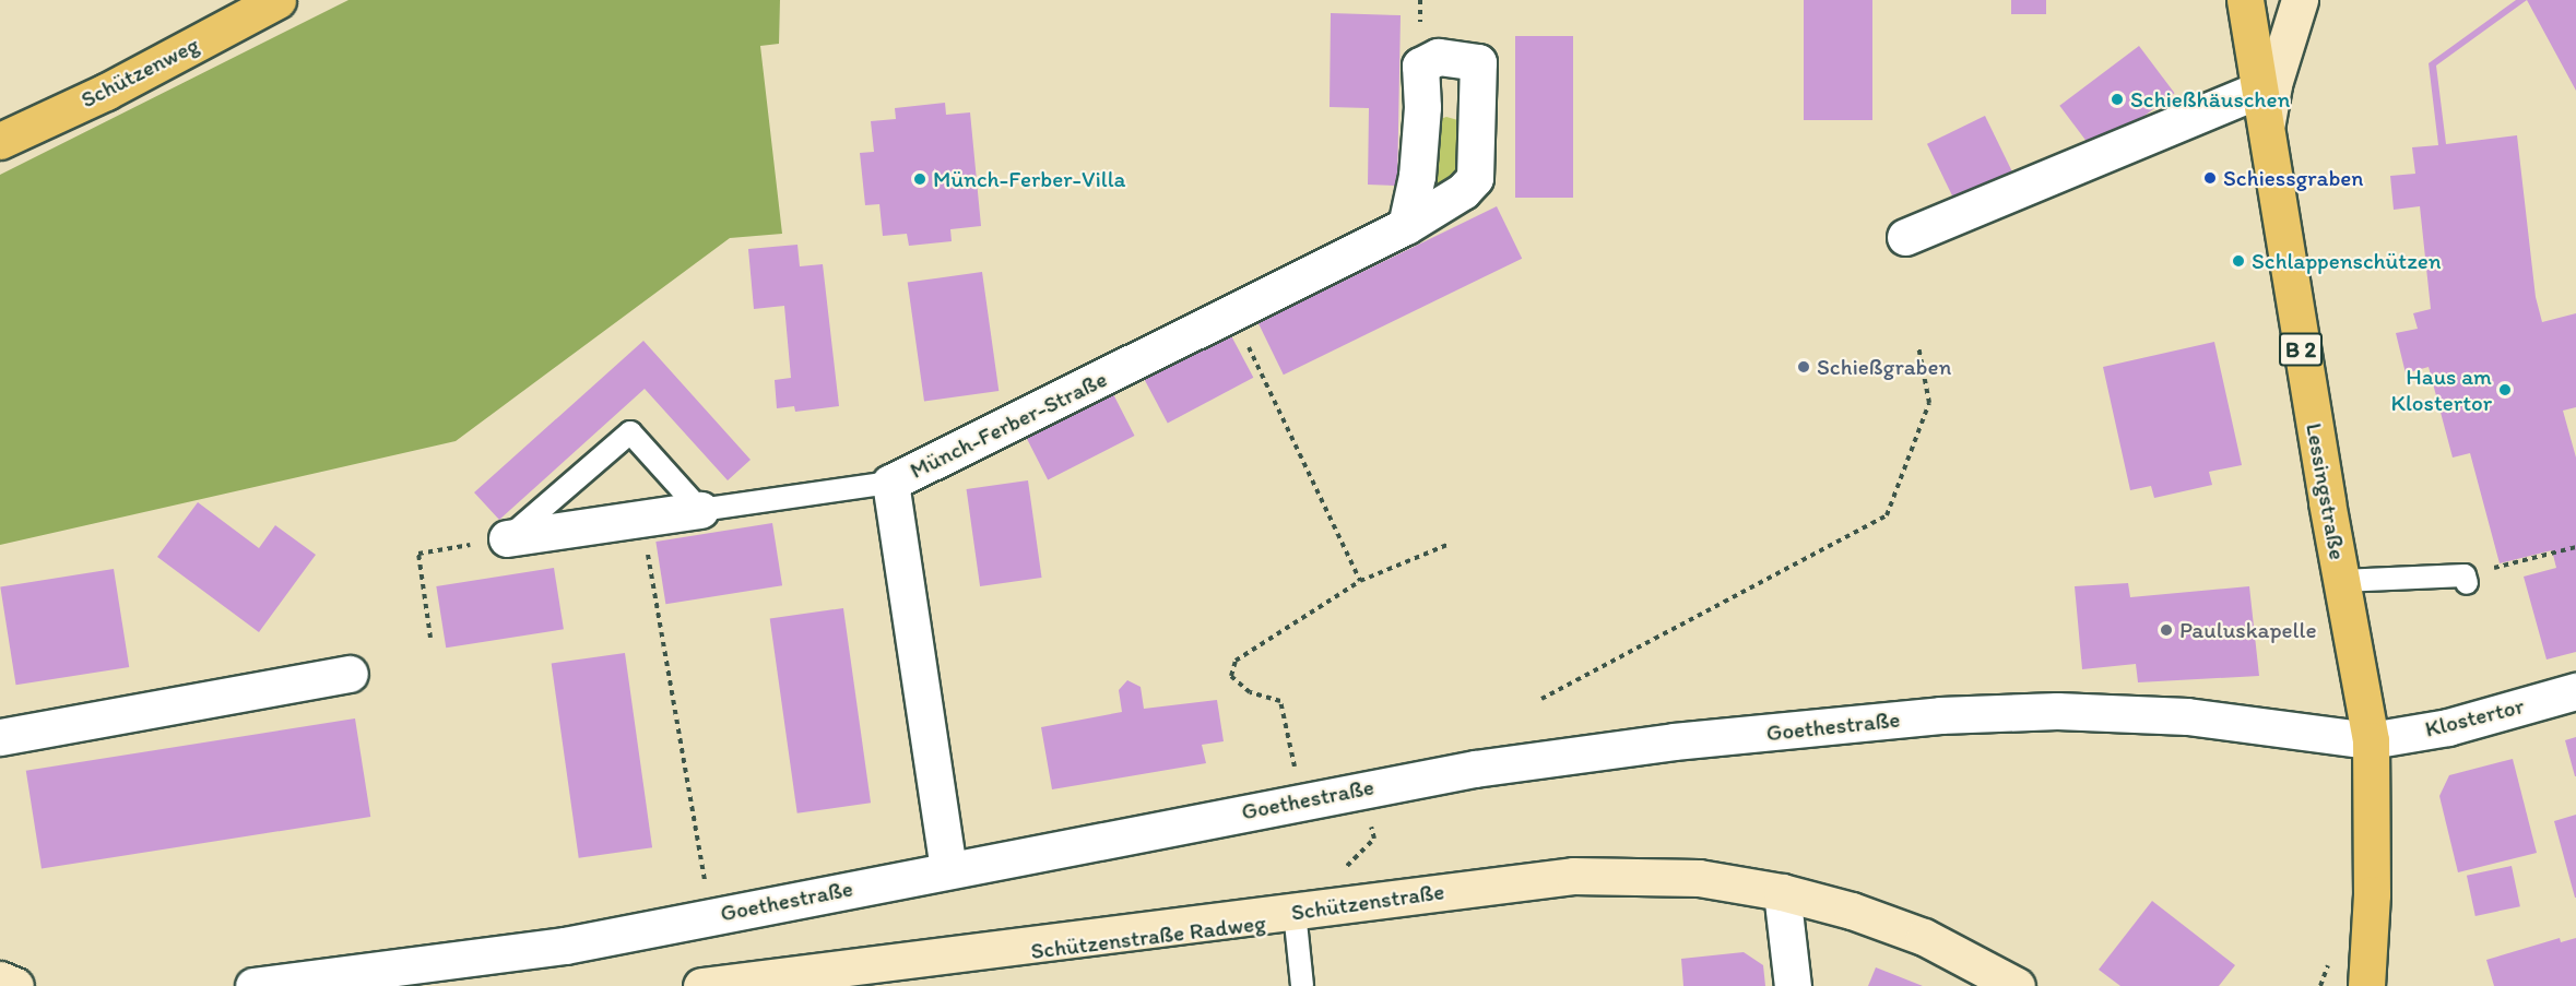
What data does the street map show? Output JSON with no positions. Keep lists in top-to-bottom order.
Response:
{
  "streets": {
    "main road": ["Schützenweg", "B 2", "Lessingstraße"],
    "street": [
      "Münch-Ferber-Straße",
      "Klostertor",
      "Goethestraße",
      "Schützenstraße"
    ]
  },
  "crossings": [
    ["Münch-Ferber-Straße", "Goethestraße"],
    ["Lessingstraße", "Klostertor"],
    ["Lessingstraße", "Goethestraße"],
    ["Klostertor", "Goethestraße"]
  ],
  "places": [
    "Schießhäuschen",
    "Schiessgraben",
    "Münch-Ferber-Villa",
    "Schlappenschützen",
    "Schießgraben",
    "Haus am Klostertor",
    "Pauluskapelle"
  ]
}
